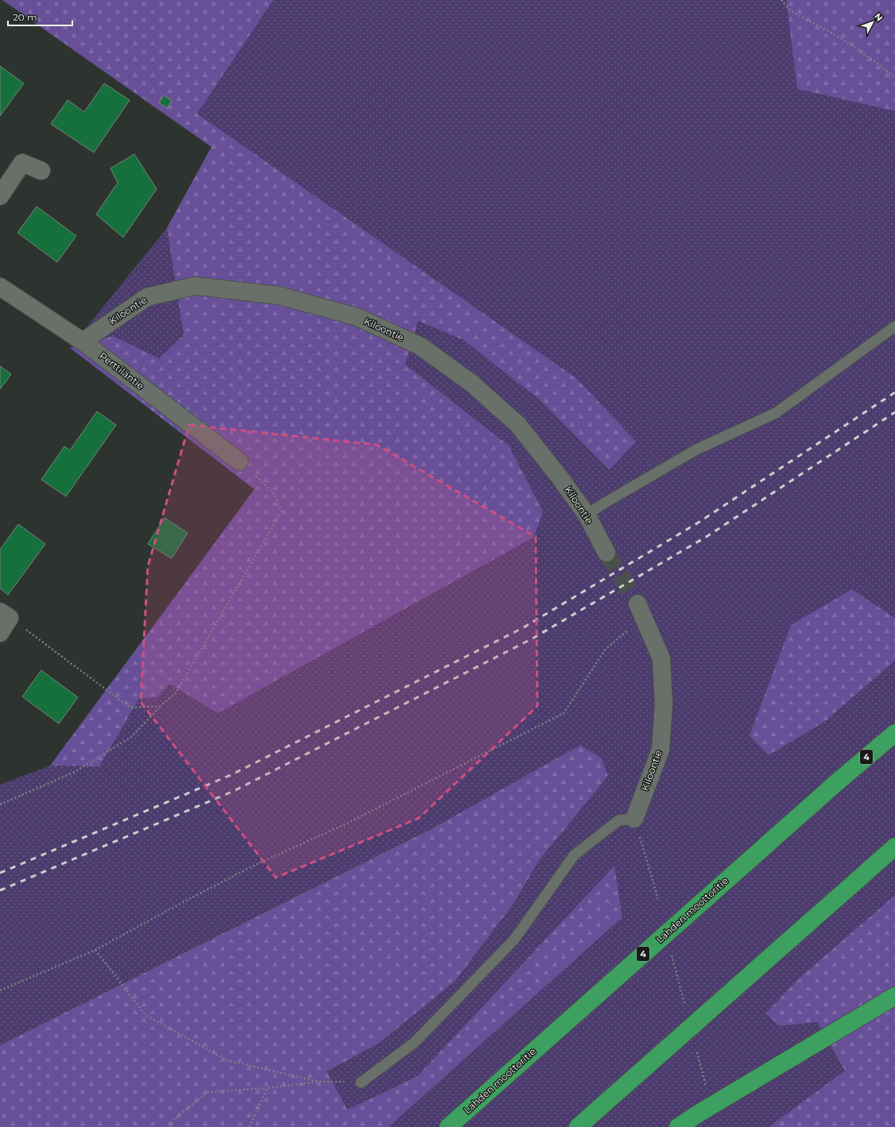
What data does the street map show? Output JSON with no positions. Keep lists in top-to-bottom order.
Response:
{
  "streets": {
    "highway": ["4", "Lahden moottoritie"],
    "street": ["Kiloontie", "Perttiläntie"]
  },
  "crossings": [
    ["Kiloontie", "Perttiläntie"]
  ],
  "scale_bar": "20 m",
  "north": "top right"
}
